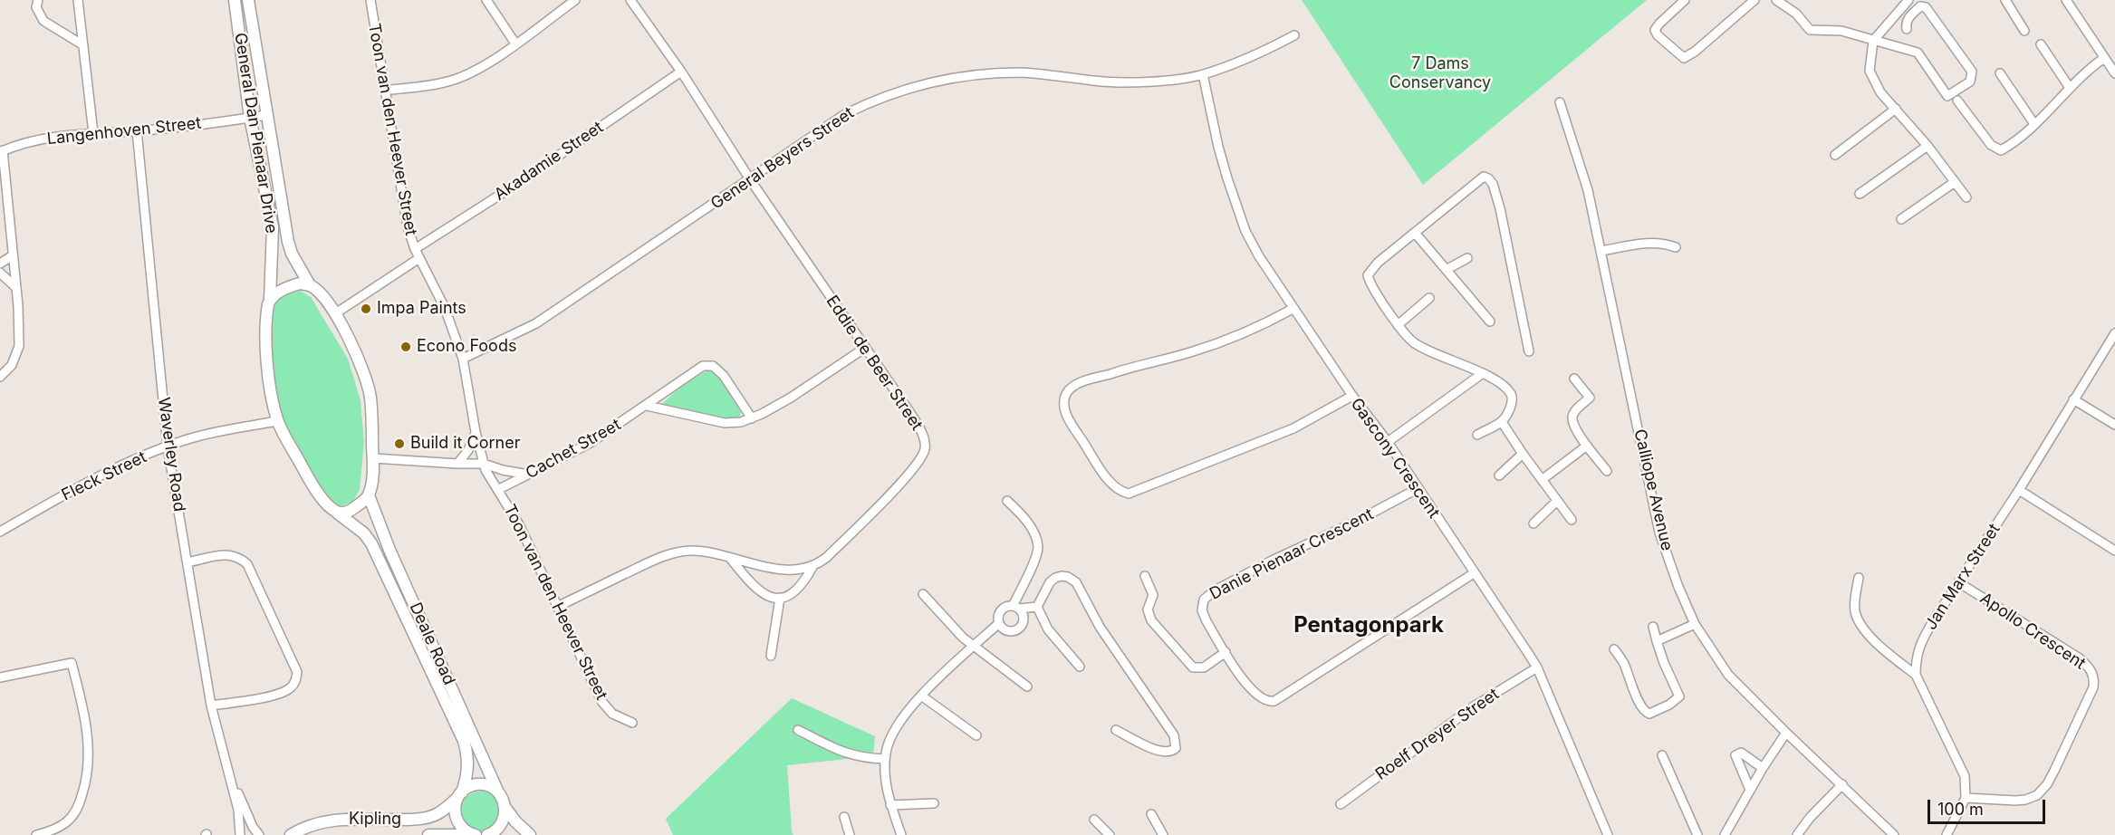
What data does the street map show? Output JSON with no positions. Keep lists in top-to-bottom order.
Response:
{
  "streets": {
    "street": [
      "Toon van den Heever Street",
      "Langenhoven Street",
      "General Dan Pienaar Drive",
      "General Beyers Street",
      "Akadamie Street",
      "Eddie de Beer Street",
      "Cachet Street",
      "Waverley Road",
      "Gascony Crescent",
      "Fleck Street",
      "Calliope Avenue",
      "Danie Pienaar Crescent",
      "Jan Marx Street",
      "Apollo Crescent",
      "Deale Road",
      "Roelf Dreyer Street",
      "Kipling"
    ]
  },
  "crossings": [
    ["Toon van den Heever Street", "General Beyers Street"],
    ["Toon van den Heever Street", "Akadamie Street"],
    ["Toon van den Heever Street", "Cachet Street"],
    ["Langenhoven Street", "General Dan Pienaar Drive"],
    ["Langenhoven Street", "Waverley Road"],
    ["General Dan Pienaar Drive", "Fleck Street"],
    ["General Dan Pienaar Drive", "Deale Road"],
    ["General Beyers Street", "Eddie de Beer Street"],
    ["General Beyers Street", "Gascony Crescent"],
    ["Akadamie Street", "Eddie de Beer Street"],
    ["Waverley Road", "Fleck Street"],
    ["Gascony Crescent", "Danie Pienaar Crescent"],
    ["Gascony Crescent", "Roelf Dreyer Street"],
    ["Fleck Street", "Deale Road"],
    ["Jan Marx Street", "Apollo Crescent"],
    ["Deale Road", "Kipling"]
  ],
  "districts": ["Pentagonpark"],
  "parks": ["7 Dams Conservancy"],
  "places": ["Impa Paints", "Econo Foods", "Build it Corner"],
  "scale_bar": "100 m"
}
